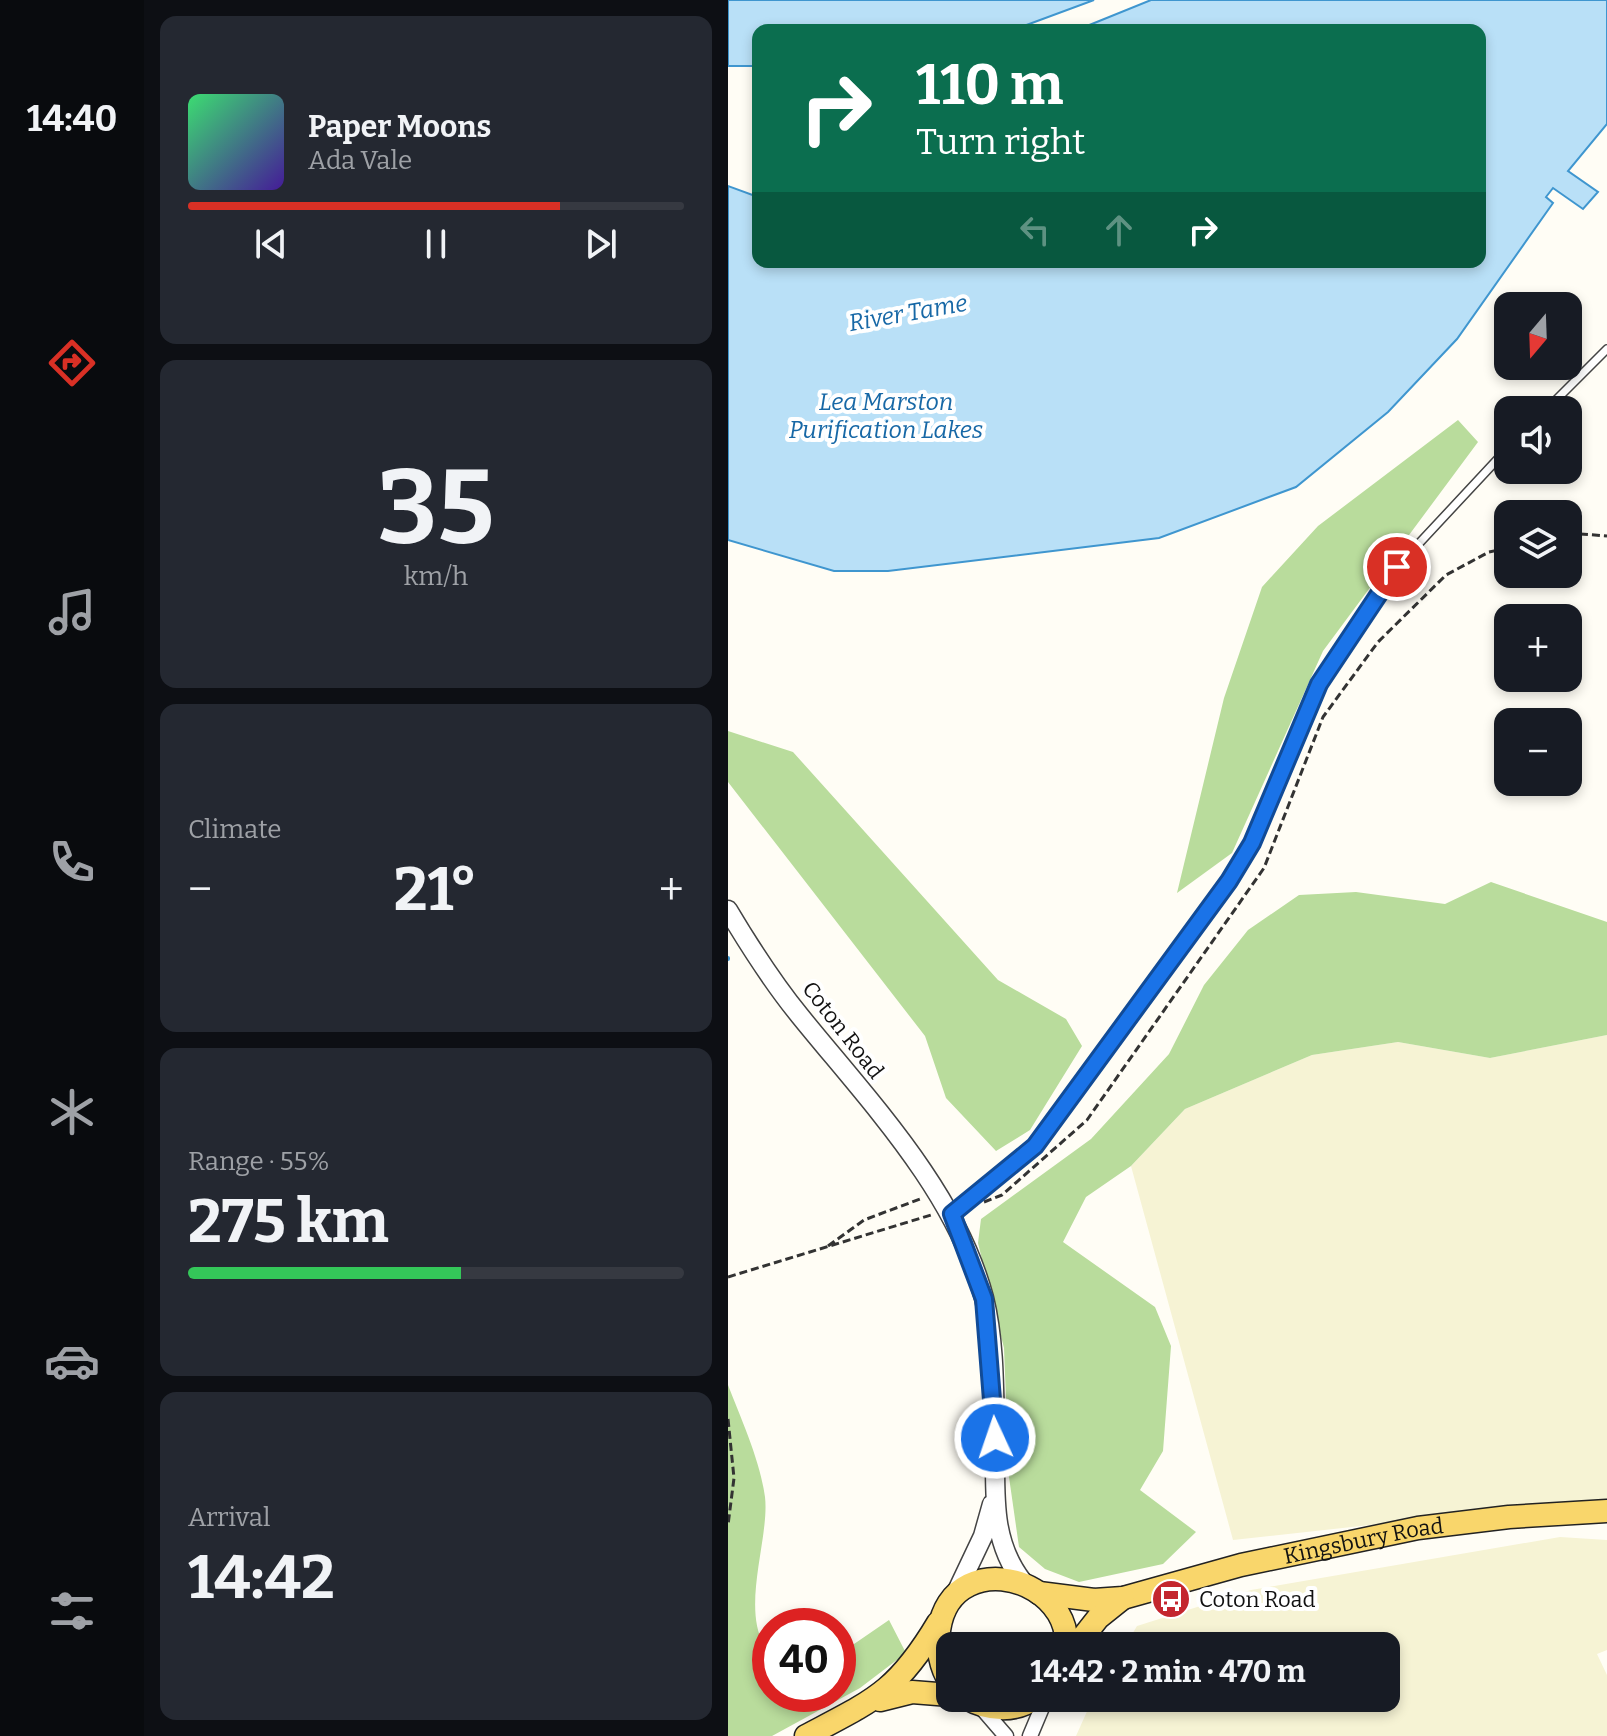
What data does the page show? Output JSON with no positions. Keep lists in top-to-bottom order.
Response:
{
  "streets": {
    "main road": ["Kingsbury Road"],
    "street": ["Coton Road"]
  },
  "water": ["River Tame", "Lea Marston Purification Lakes"],
  "places": {
    "bus stop": ["Coton Road"]
  },
  "north": "bottom",
  "page": {
    "tabs": "14:40",
    "turn": ["110 m", "Turn right"],
    "song": ["Paper Moons", "Ada Vale"],
    "map_buttons": ["+", "−"],
    "tile": [
      ["35", "km/h"],
      "Climate",
      ["Range · 55%", "275 km"],
      ["Arrival", "14:42"]
    ],
    "heat": ["−", "21°", "+"],
    "limit": "40",
    "trip": "14:42 · 2 min · 470 m"
  }
}
